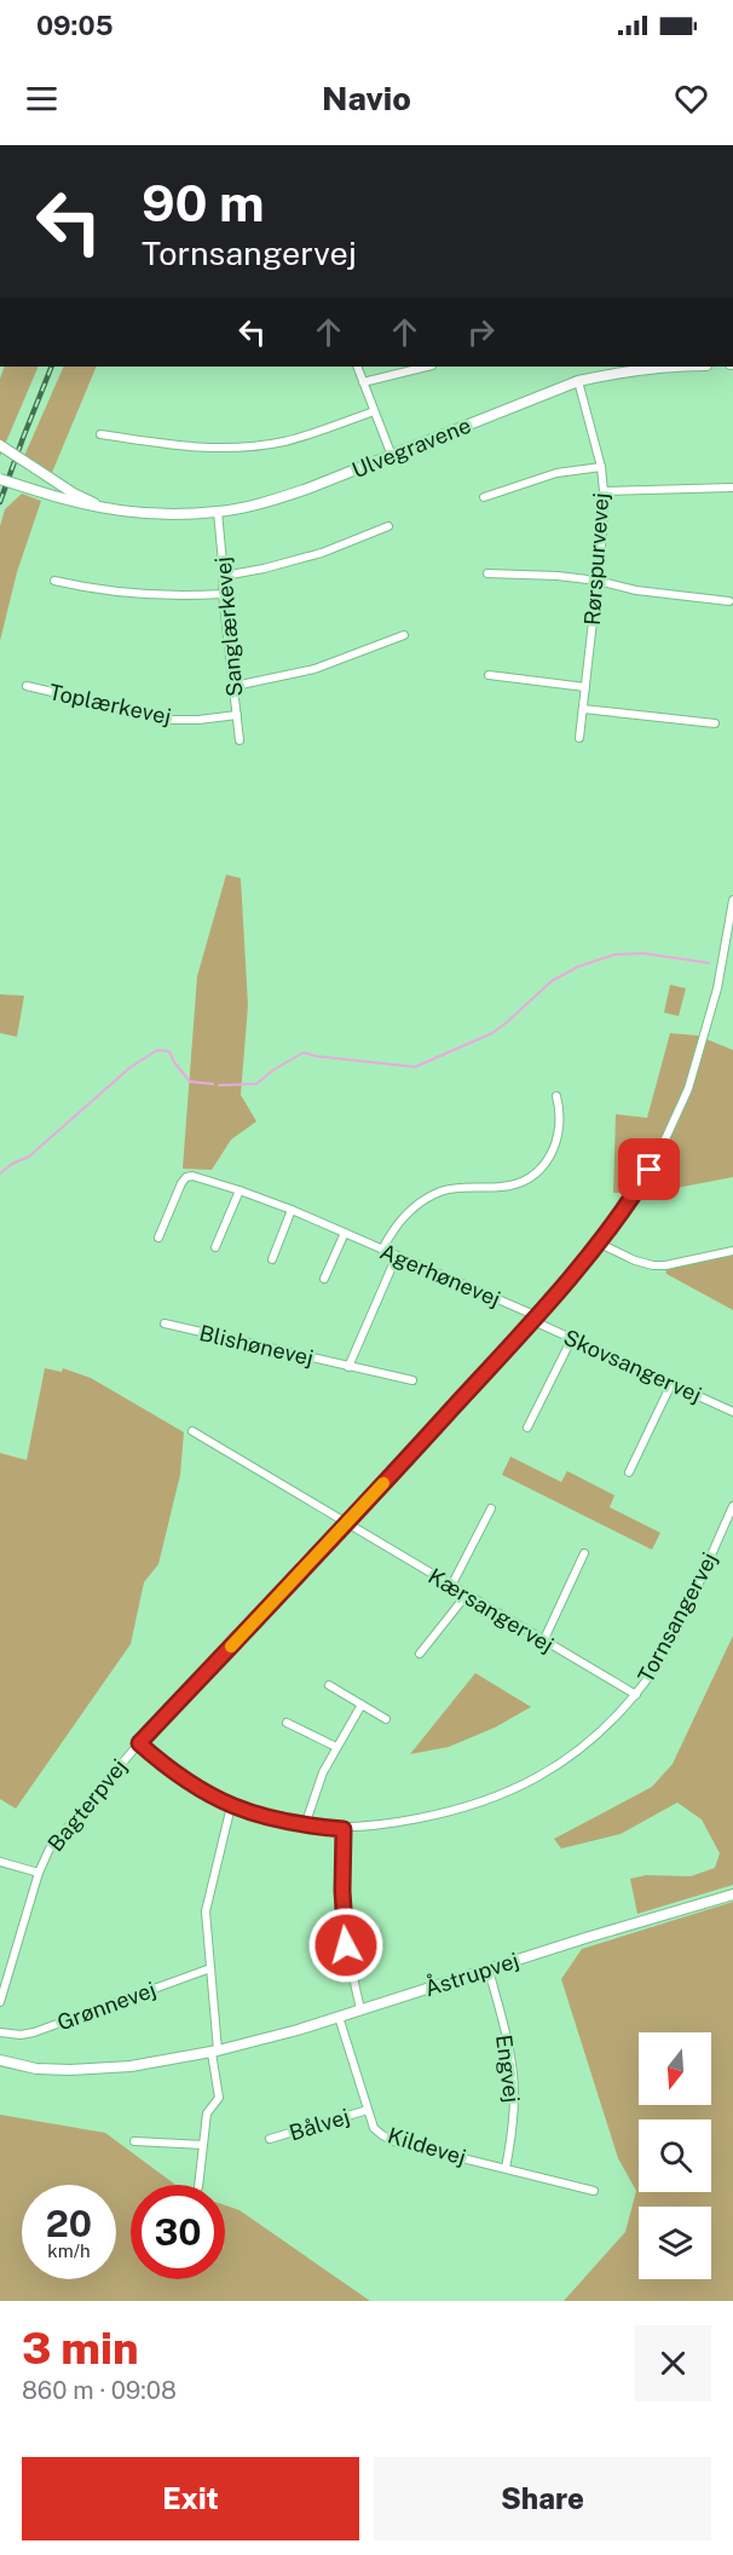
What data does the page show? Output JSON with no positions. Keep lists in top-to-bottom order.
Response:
{
  "streets": {
    "street": [
      "Ulvegravene",
      "Rørspurvevej",
      "Sanglærkevej",
      "Toplærkevej",
      "Agerhønevej",
      "Blishønevej",
      "Skovsangervej",
      "Kærsangervej",
      "Tornsangervej",
      "Bagterpvej",
      "Åstrupvej",
      "Grønnevej",
      "Engvej",
      "Bålvej",
      "Kildevej"
    ]
  },
  "crossings": [
    ["Ulvegravene", "Rørspurvevej"],
    ["Ulvegravene", "Sanglærkevej"],
    ["Sanglærkevej", "Toplærkevej"],
    ["Agerhønevej", "Skovsangervej"],
    ["Agerhønevej", "Bagterpvej"],
    ["Skovsangervej", "Bagterpvej"],
    ["Kærsangervej", "Tornsangervej"],
    ["Kærsangervej", "Bagterpvej"],
    ["Tornsangervej", "Bagterpvej"],
    ["Åstrupvej", "Engvej"],
    ["Åstrupvej", "Kildevej"],
    ["Engvej", "Kildevej"],
    ["Bålvej", "Kildevej"]
  ],
  "north": "bottom",
  "page": {
    "status": "09:05",
    "header": "Navio",
    "turn": ["90 m", "Tornsangervej"],
    "speed": "20 km/h",
    "limit": "30",
    "heading": ["3 min", "860 m · 09:08"],
    "buttons": ["Exit", "Share"]
  }
}
